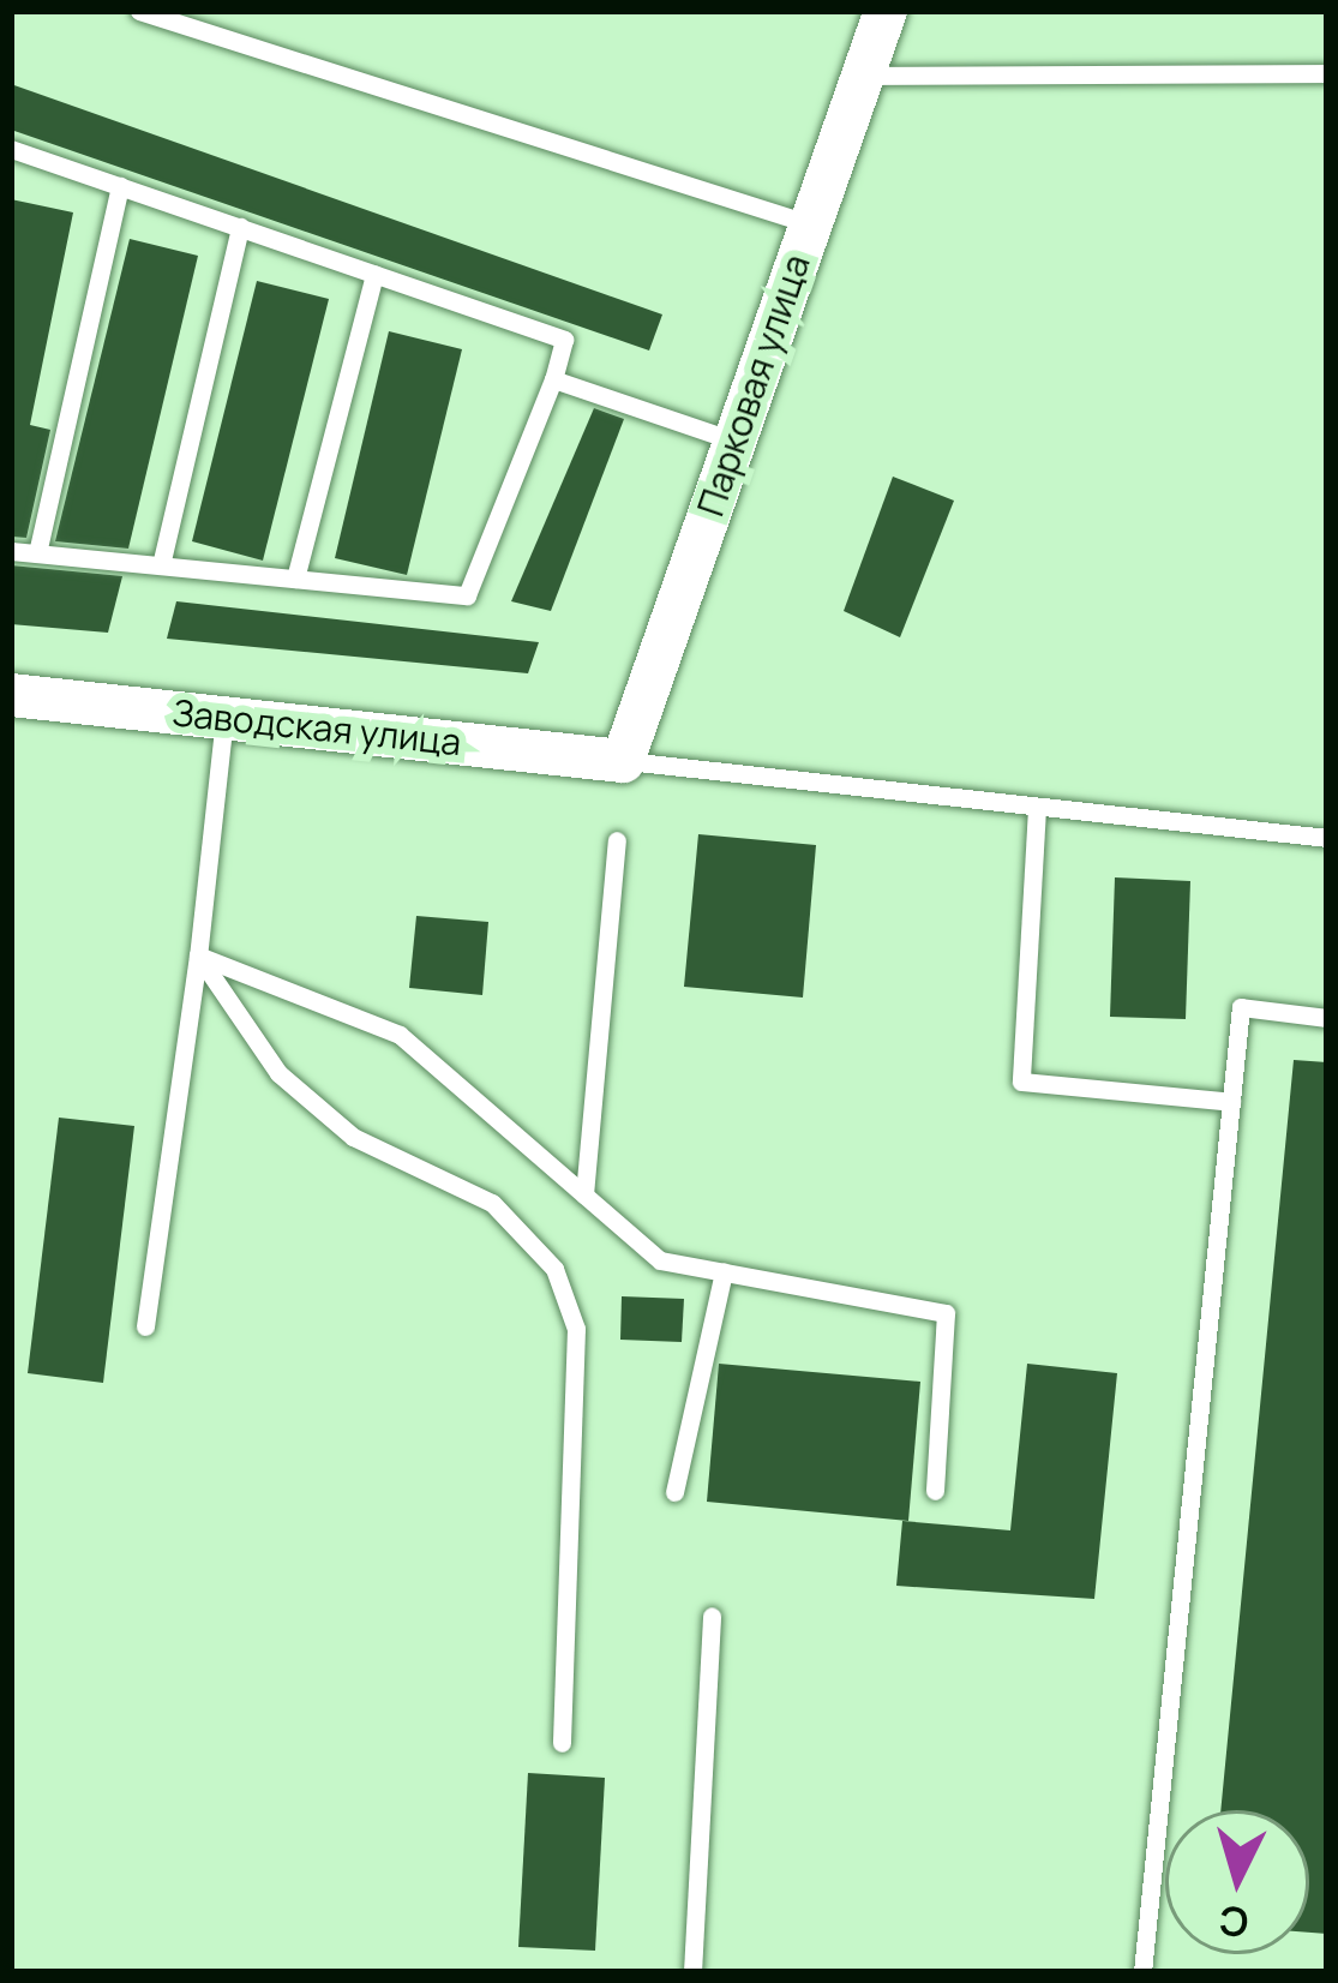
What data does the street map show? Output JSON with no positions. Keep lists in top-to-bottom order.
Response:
{
  "streets": {
    "street": ["Парковая улица", "Заводская улица"]
  },
  "crossings": [
    ["Парковая улица", "Заводская улица"]
  ],
  "north": "bottom"
}
